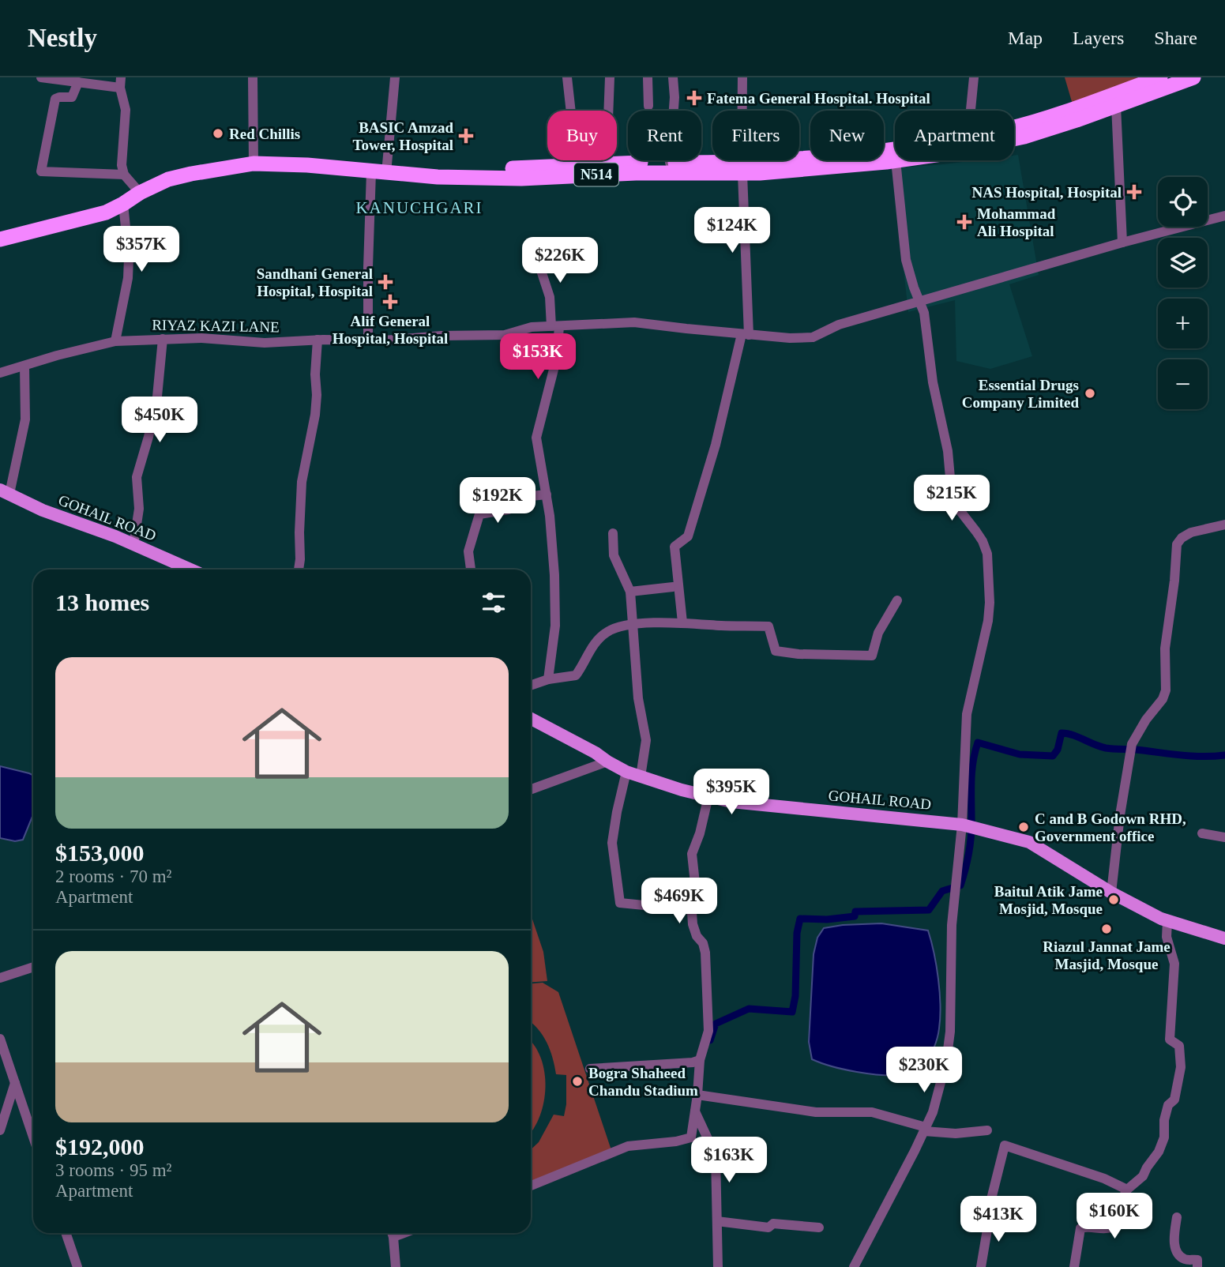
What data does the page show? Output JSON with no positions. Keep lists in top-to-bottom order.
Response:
{
  "streets": {
    "highway": ["N514"],
    "main road": ["GOHAIL ROAD"],
    "street": ["RIYAZ KAZI LANE"]
  },
  "districts": ["KANUCHGARI"],
  "places": {
    "health": [
      "Fatema General Hospital. Hospital",
      "BASIC Amzad Tower, Hospital",
      "NAS Hospital, Hospital",
      "Mohammad Ali Hospital",
      "Sandhani General Hospital, Hospital",
      "Alif General Hospital, Hospital"
    ],
    "other": [
      "Red Chillis",
      "Essential Drugs Company Limited",
      "C and B Godown RHD, Government office",
      "Baitul Atik Jame Mosjid, Mosque",
      "Riazul Jannat Jame Masjid, Mosque",
      "Bogra Shaheed Chandu Stadium"
    ]
  },
  "page": {
    "header": "Nestly",
    "nav": ["Map", "Layers", "Share"],
    "chip": [
      "Buy",
      "Rent",
      "Filters",
      "New",
      "Apartment"
    ],
    "map_buttons": ["+", "−"],
    "price": [
      "$124K",
      "$357K",
      "$226K",
      "$153K",
      "$450K",
      "$215K",
      "$192K",
      "$395K",
      "$469K",
      "$230K",
      "$163K",
      "$160K",
      "$413K"
    ],
    "heading": "13 homes",
    "list": [
      {
        "name": "$153,000",
        "note": "2 rooms · 70 m² · Apartment"
      },
      {
        "name": "$192,000",
        "note": "3 rooms · 95 m² · Apartment"
      }
    ]
  }
}
